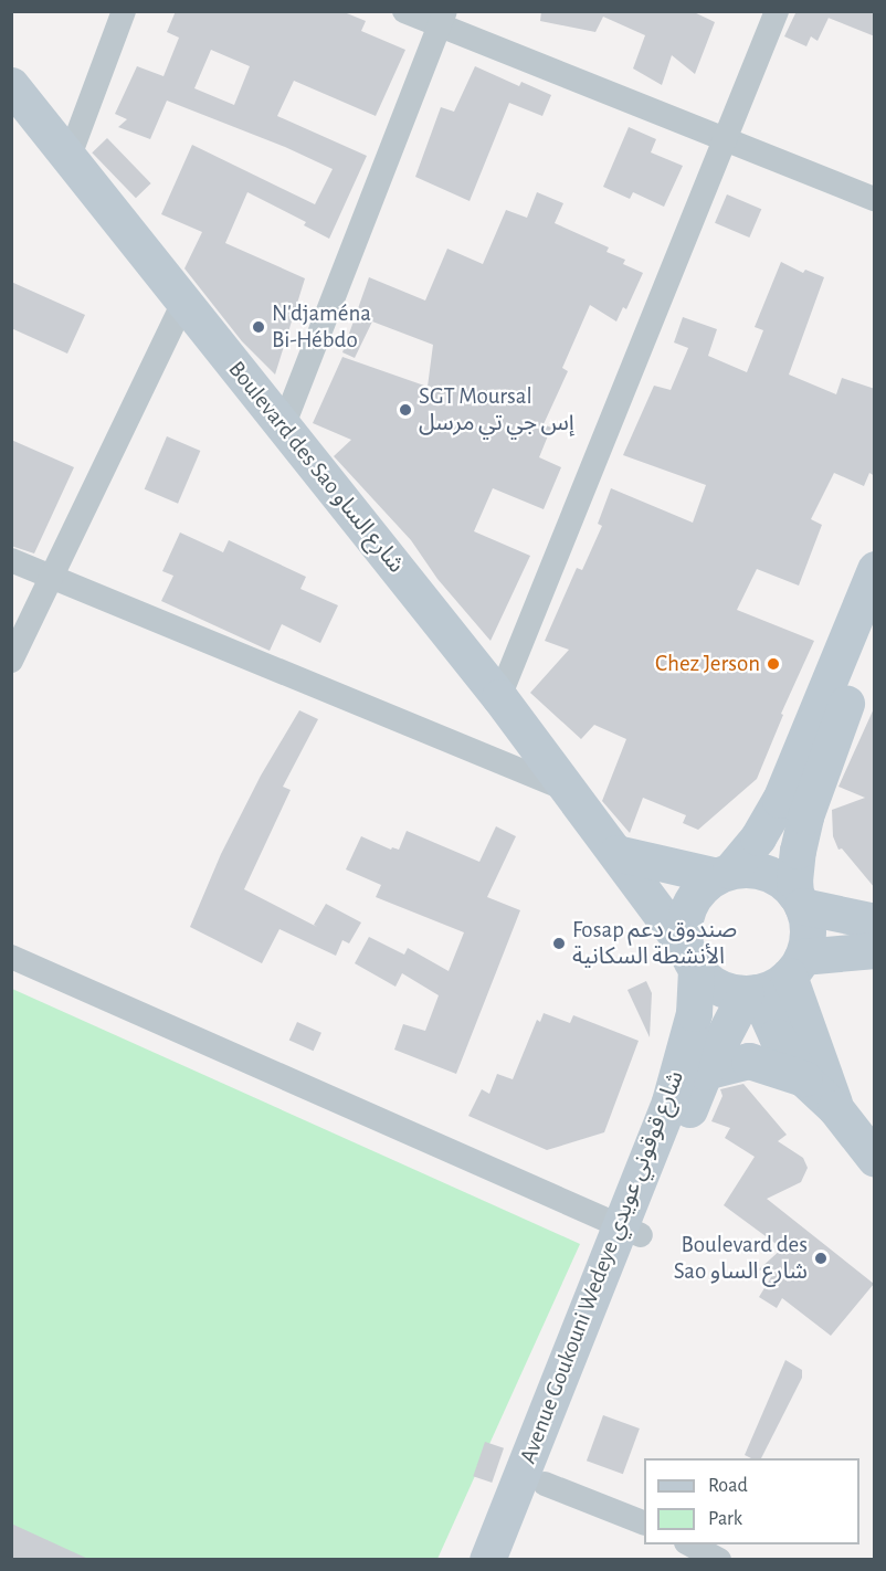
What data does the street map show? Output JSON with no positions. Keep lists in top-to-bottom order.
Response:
{
  "streets": {
    "street": ["Boulevard des Sao شارع الساو", "Avenue Goukouni Wedeye شارع قوقوني عويدي"]
  },
  "crossings": [
    ["Boulevard des Sao شارع الساو", "Avenue Goukouni Wedeye شارع قوقوني عويدي"]
  ],
  "places": [
    "N'djaména Bi-Hébdo",
    "SGT Moursal إس جي تي مرسل",
    "Chez Jerson",
    "Fosap صندوق دعم الأنشطة السكانية",
    "Boulevard des Sao شارع الساو"
  ],
  "legend": ["Road", "Park"]
}
